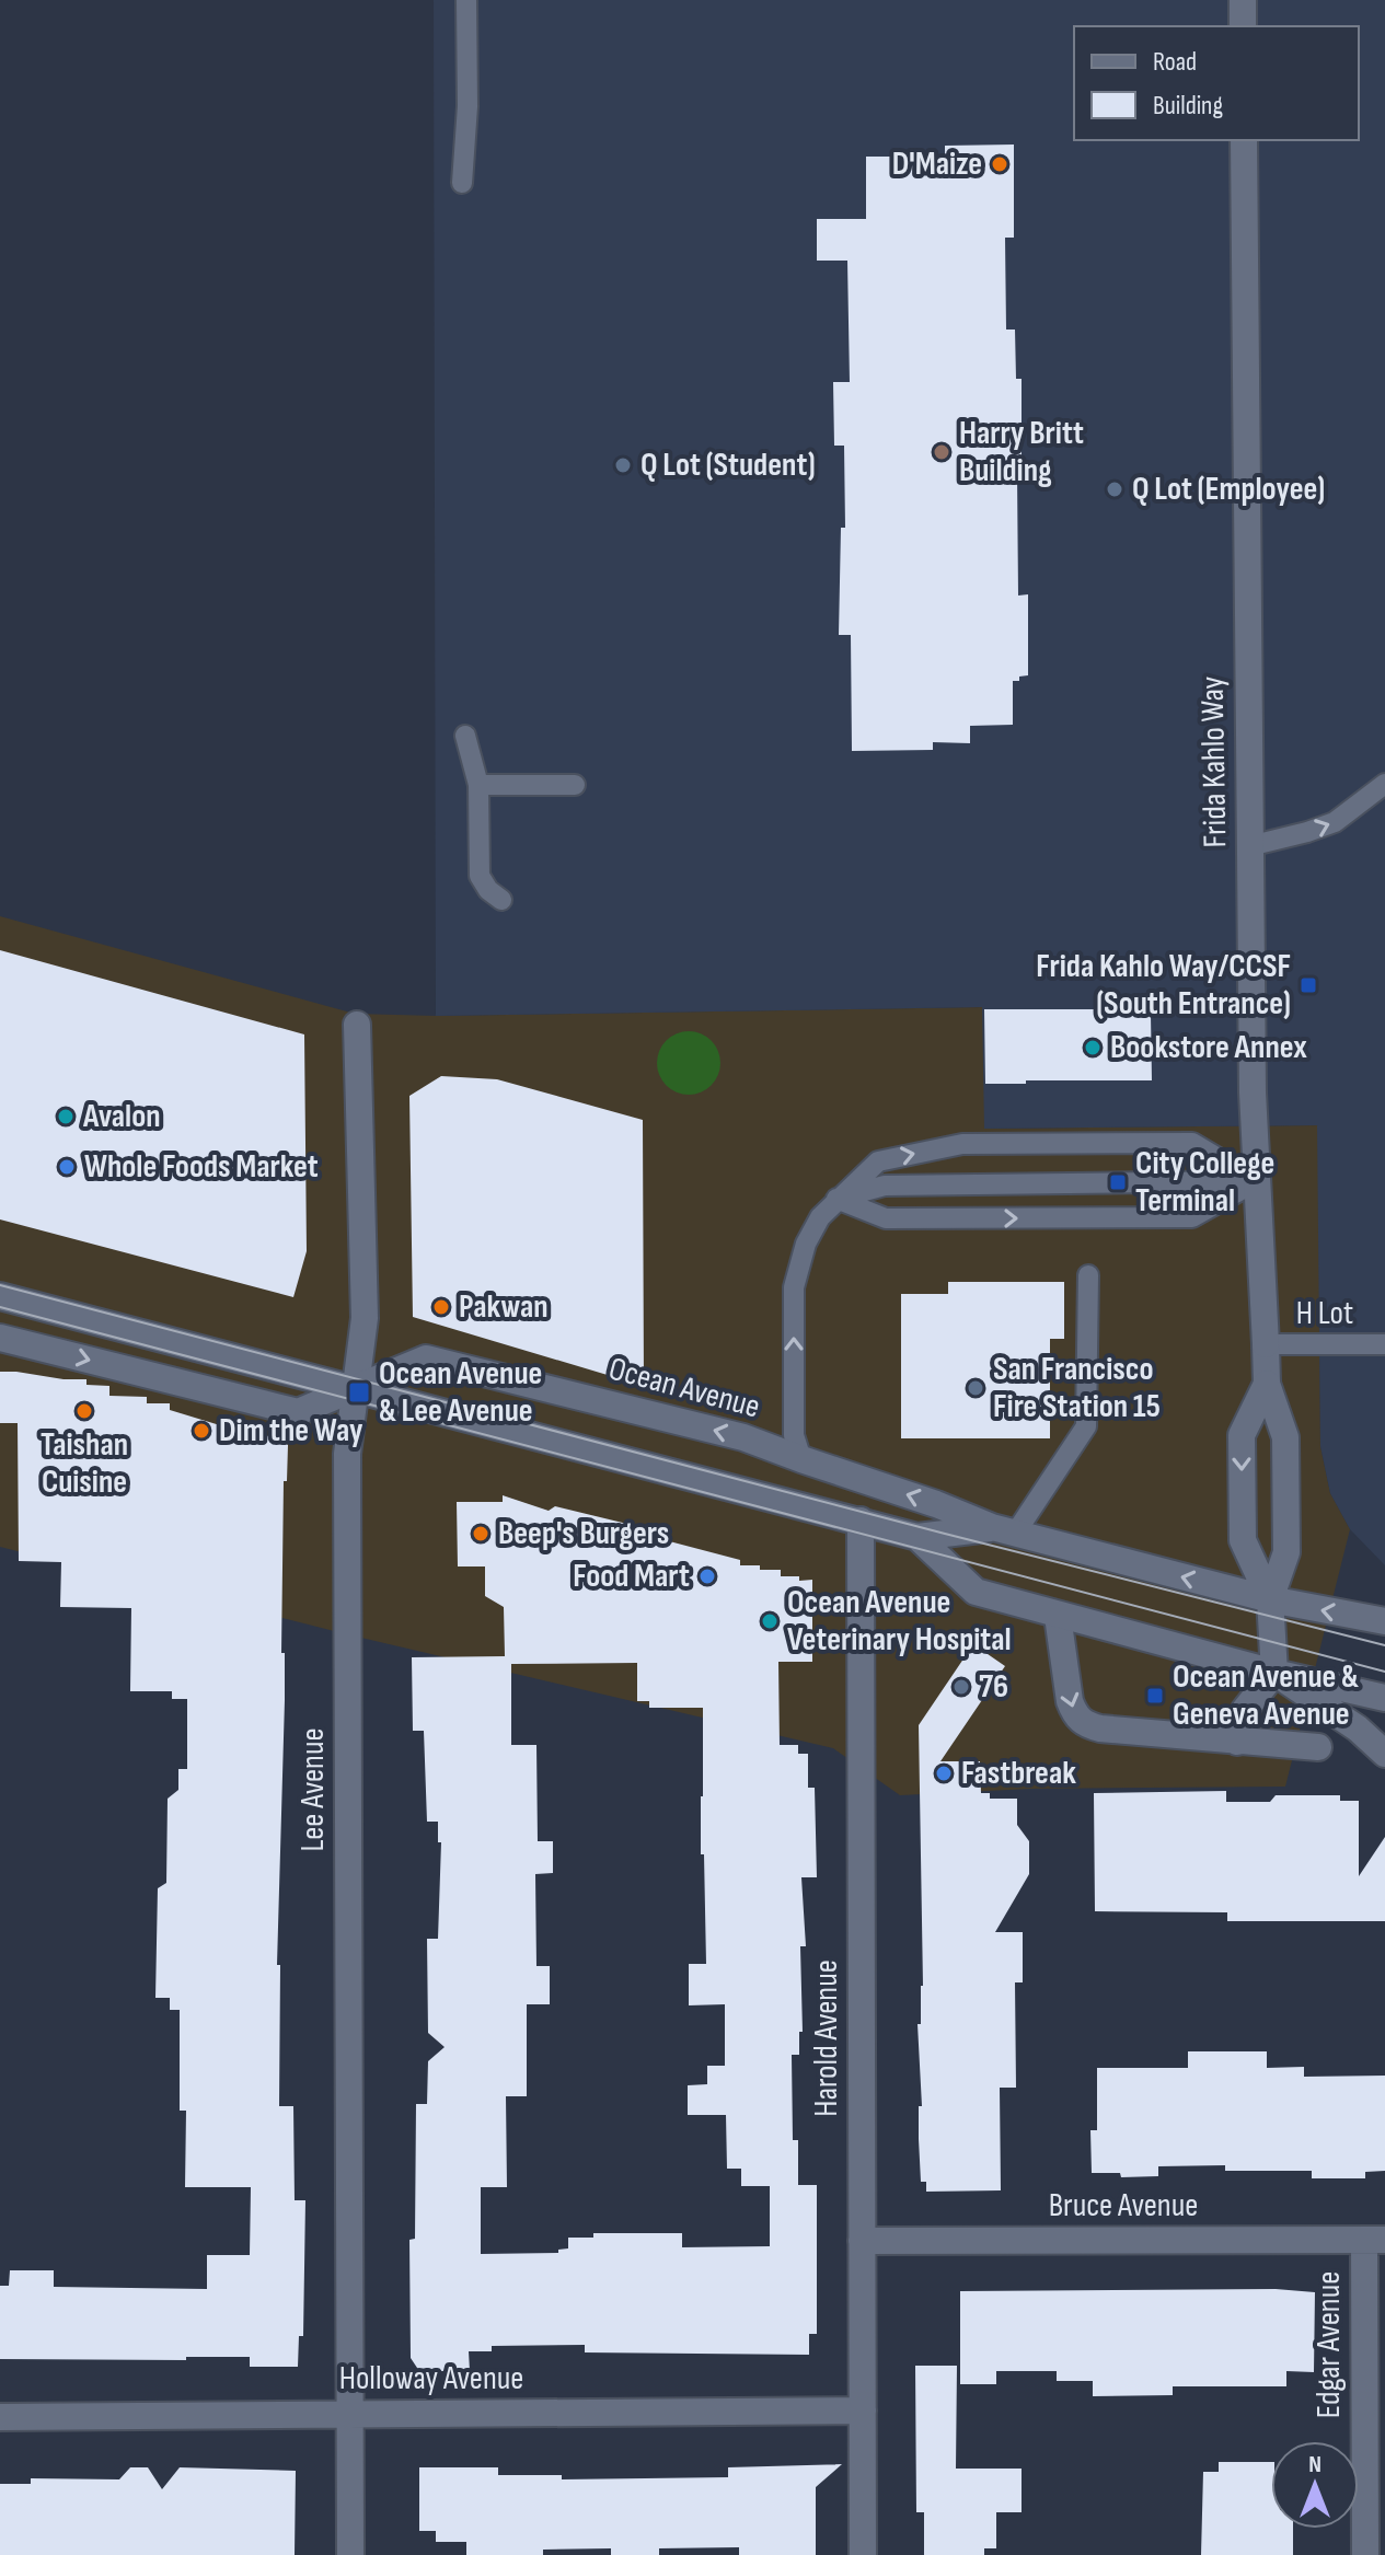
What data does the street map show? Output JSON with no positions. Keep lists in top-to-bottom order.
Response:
{
  "streets": {
    "street": [
      "Frida Kahlo Way",
      "Ocean Avenue",
      "Lee Avenue",
      "Harold Avenue",
      "Bruce Avenue",
      "Edgar Avenue",
      "Holloway Avenue"
    ],
    "lane": ["H Lot"]
  },
  "crossings": [
    ["Frida Kahlo Way", "H Lot"],
    ["Frida Kahlo Way", "Ocean Avenue"],
    ["Ocean Avenue", "Lee Avenue"],
    ["Ocean Avenue", "Harold Avenue"],
    ["Lee Avenue", "Holloway Avenue"],
    ["Harold Avenue", "Bruce Avenue"],
    ["Harold Avenue", "Holloway Avenue"],
    ["Bruce Avenue", "Edgar Avenue"]
  ],
  "places": {
    "other": [
      "D'Maize",
      "Harry Britt Building",
      "Q Lot (Student)",
      "Q Lot (Employee)",
      "Bookstore Annex",
      "Avalon",
      "Whole Foods Market",
      "Pakwan",
      "San Francisco Fire Station 15",
      "Taishan Cuisine",
      "Dim the Way",
      "Beep's Burgers",
      "Food Mart",
      "Ocean Avenue Veterinary Hospital",
      "76",
      "Fastbreak"
    ],
    "transit": [
      "Frida Kahlo Way/CCSF (South Entrance)",
      "City College Terminal",
      "Ocean Avenue & Lee Avenue",
      "Ocean Avenue & Geneva Avenue"
    ]
  },
  "legend": ["Road", "Building"],
  "north": "top"
}
